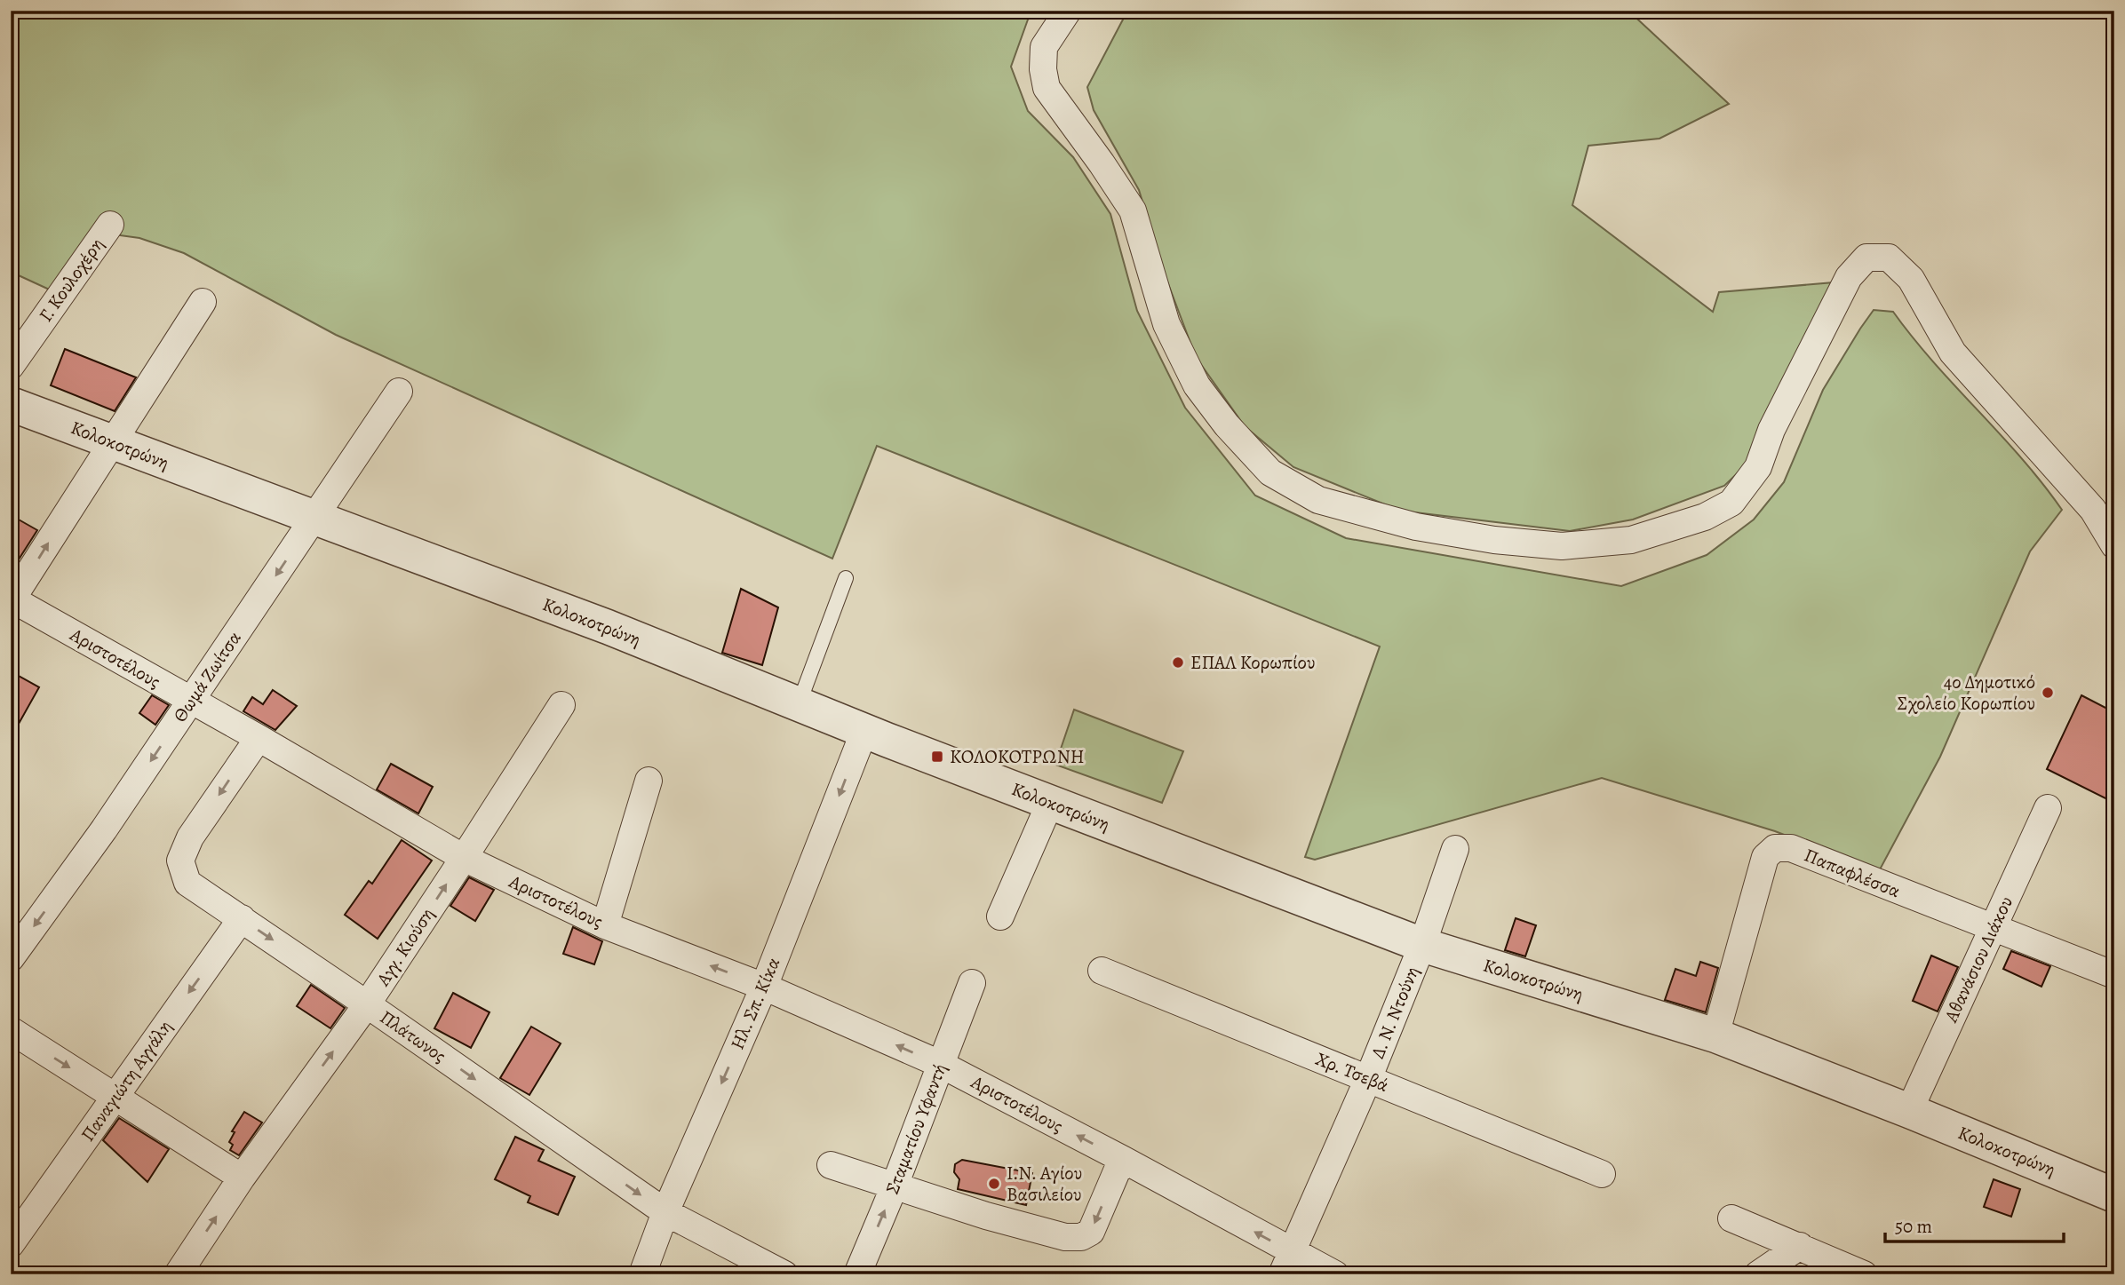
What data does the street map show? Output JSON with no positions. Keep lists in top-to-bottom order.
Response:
{
  "streets": {
    "street": [
      "Γ. Κουλοχέρη",
      "Κολοκοτρώνη",
      "Αριστοτέλους",
      "Θωμά Ζωίτσα",
      "Παπαφλέσσα",
      "Αγγ. Κιούση",
      "Αθανάσιου Διάκου",
      "Ηλ. Σπ. Κίκα",
      "Δ. Ν. Ντούνη",
      "Πλάτωνος",
      "Χρ. Τσεβά",
      "Παναγιώτη Αγγάλη",
      "Σταματίου Υφαντή"
    ]
  },
  "crossings": [
    ["Κολοκοτρώνη", "Θωμά Ζωίτσα"],
    ["Κολοκοτρώνη", "Παπαφλέσσα"],
    ["Κολοκοτρώνη", "Αθανάσιου Διάκου"],
    ["Κολοκοτρώνη", "Ηλ. Σπ. Κίκα"],
    ["Κολοκοτρώνη", "Δ. Ν. Ντούνη"],
    ["Αριστοτέλους", "Θωμά Ζωίτσα"],
    ["Αριστοτέλους", "Αγγ. Κιούση"],
    ["Αριστοτέλους", "Ηλ. Σπ. Κίκα"],
    ["Αριστοτέλους", "Δ. Ν. Ντούνη"],
    ["Αριστοτέλους", "Πλάτωνος"],
    ["Αριστοτέλους", "Σταματίου Υφαντή"],
    ["Παπαφλέσσα", "Αθανάσιου Διάκου"],
    ["Αγγ. Κιούση", "Πλάτωνος"],
    ["Ηλ. Σπ. Κίκα", "Πλάτωνος"],
    ["Δ. Ν. Ντούνη", "Χρ. Τσεβά"],
    ["Πλάτωνος", "Παναγιώτη Αγγάλη"]
  ],
  "one_way": ["Αριστοτέλους", "Αγγ. Κιούση", "Παναγιώτη Αγγάλη"],
  "places": {
    "other": ["ΕΠΑΛ Κορωπίου", "4ο Δημοτικό Σχολείο Κορωπίου", "Ι.Ν. Αγίου Βασιλείου"],
    "transit": ["ΚΟΛΟΚΟΤΡΩΝΗ"]
  },
  "scale_bar": "50 m"
}
